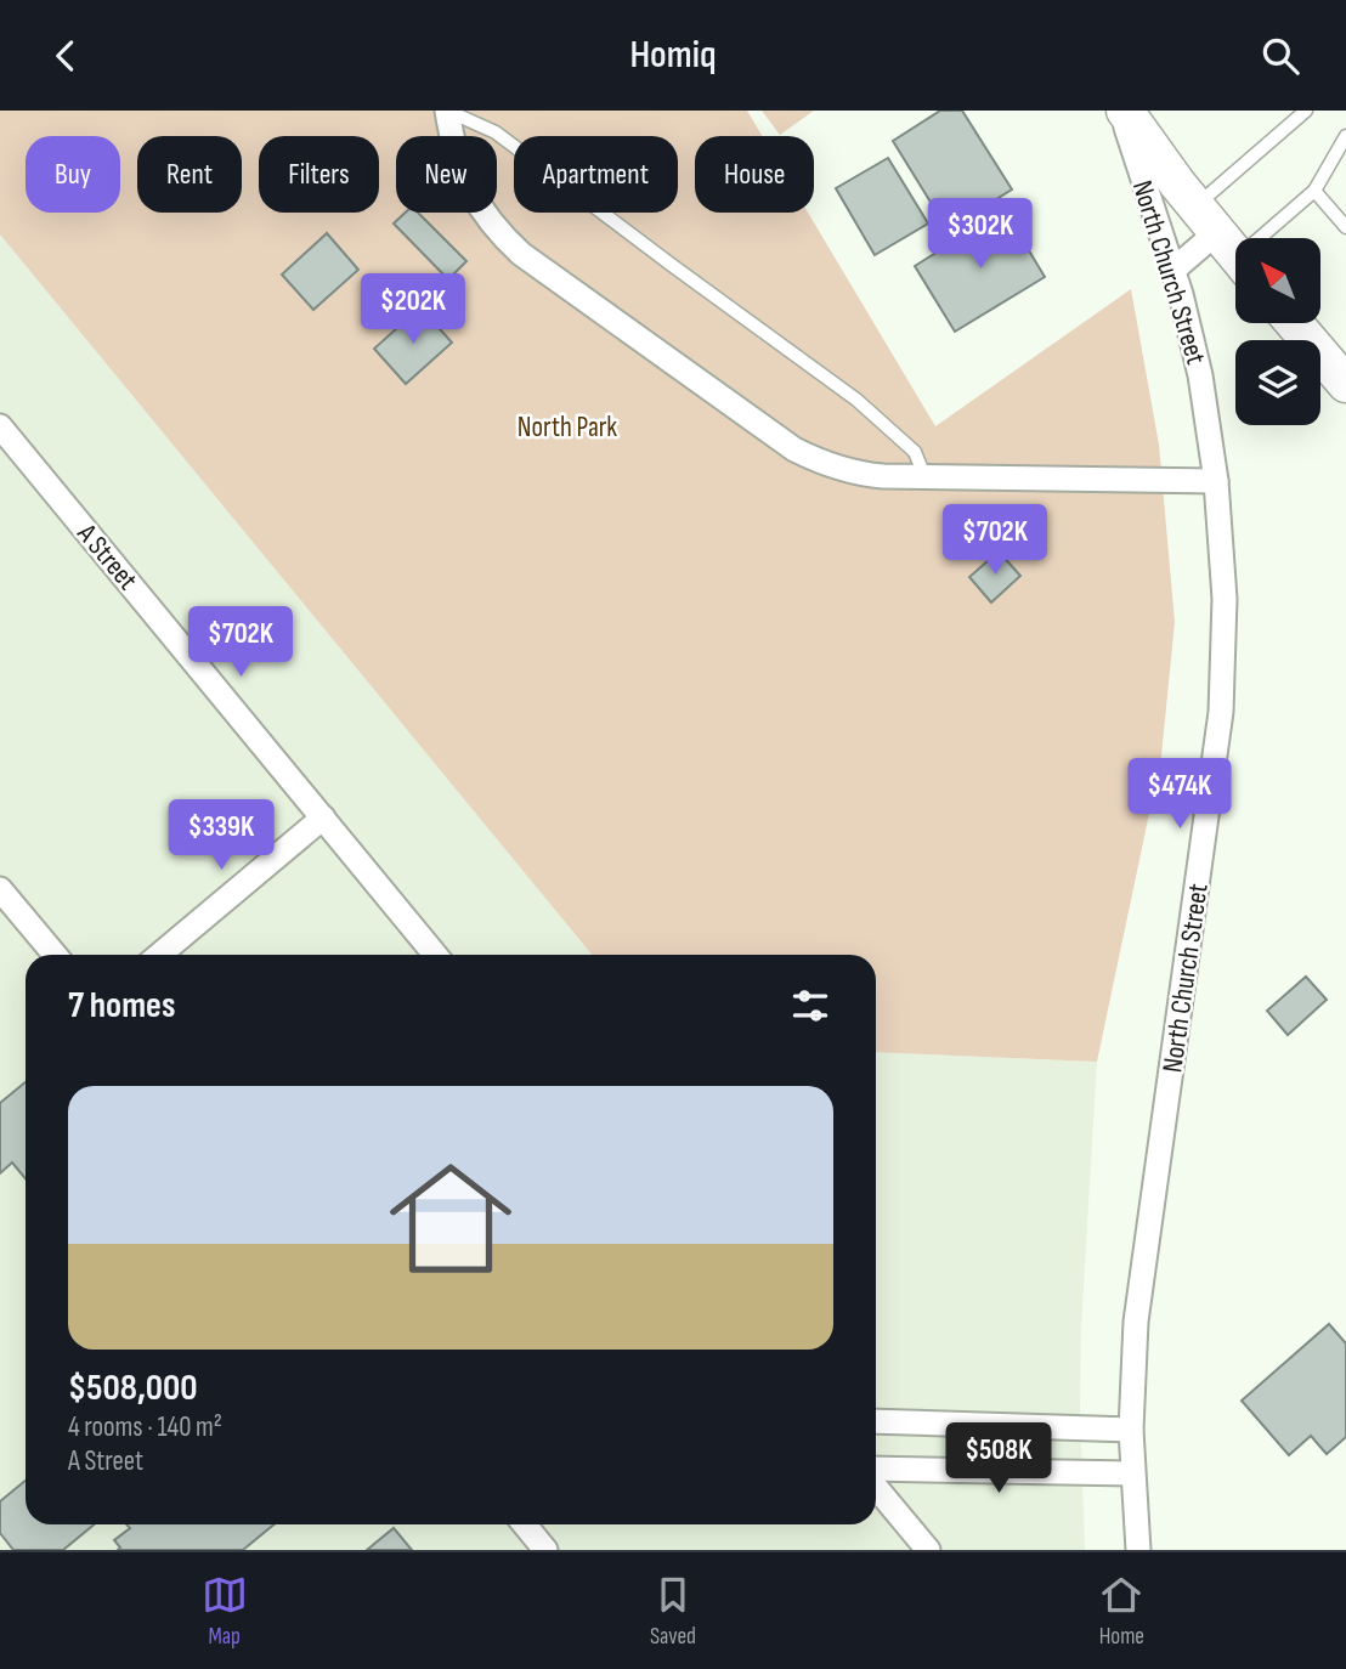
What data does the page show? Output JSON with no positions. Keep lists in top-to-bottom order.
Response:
{
  "streets": {
    "street": ["North Church Street", "A Street"]
  },
  "parks": ["North Park"],
  "north": "top left",
  "page": {
    "header": "Homiq",
    "chip": [
      "Buy",
      "Rent",
      "Filters",
      "New",
      "Apartment",
      "House"
    ],
    "price": [
      "$302K",
      "$202K",
      "$702K",
      "$702K",
      "$474K",
      "$339K",
      "$508K"
    ],
    "heading": "7 homes",
    "list": [
      {
        "name": "$508,000",
        "note": "4 rooms · 140 m² · A Street"
      }
    ],
    "tabs": ["Map", "Saved", "Home"]
  }
}
